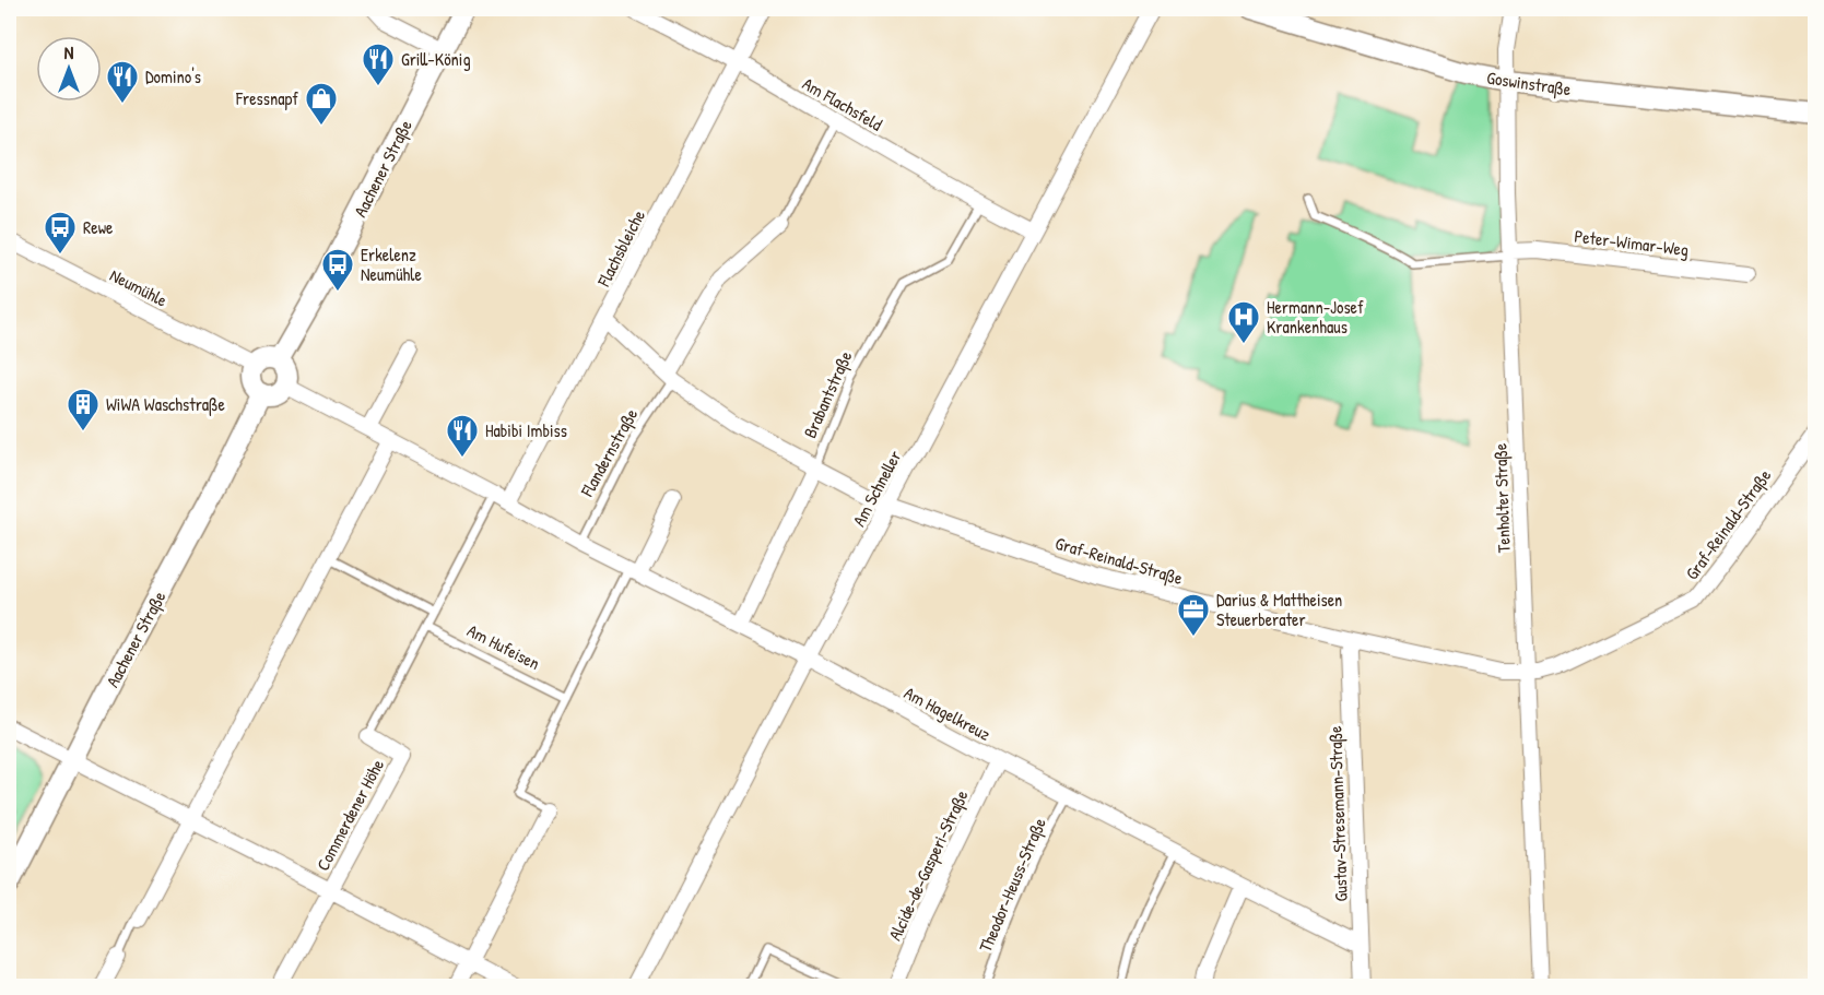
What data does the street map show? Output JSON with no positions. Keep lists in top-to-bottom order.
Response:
{
  "streets": {
    "main road": ["Goswinstraße", "Aachener Straße"],
    "street": [
      "Am Flachsfeld",
      "Peter-Wimar-Weg",
      "Flachsbleiche",
      "Neumühle",
      "Brabantstraße",
      "Flandernstraße",
      "Am Schneller",
      "Tenholter Straße",
      "Graf-Reinald-Straße",
      "Am Hagelkreuz",
      "Gustav-Stresemann-Straße",
      "Commerdener Höhe",
      "Alcide-de-Gasperi-Straße"
    ],
    "lane": ["Am Hufeisen", "Theodor-Heuss-Straße"]
  },
  "crossings": [
    ["Goswinstraße", "Tenholter Straße"],
    ["Am Flachsfeld", "Flachsbleiche"],
    ["Am Flachsfeld", "Brabantstraße"],
    ["Am Flachsfeld", "Flandernstraße"],
    ["Am Flachsfeld", "Am Schneller"],
    ["Aachener Straße", "Neumühle"],
    ["Aachener Straße", "Am Hagelkreuz"],
    ["Aachener Straße", "Commerdener Höhe"],
    ["Peter-Wimar-Weg", "Tenholter Straße"],
    ["Flachsbleiche", "Graf-Reinald-Straße"],
    ["Flachsbleiche", "Am Hagelkreuz"],
    ["Neumühle", "Am Hagelkreuz"],
    ["Brabantstraße", "Graf-Reinald-Straße"],
    ["Brabantstraße", "Am Hagelkreuz"],
    ["Flandernstraße", "Graf-Reinald-Straße"],
    ["Flandernstraße", "Am Hagelkreuz"],
    ["Am Schneller", "Graf-Reinald-Straße"],
    ["Am Schneller", "Am Hagelkreuz"],
    ["Tenholter Straße", "Graf-Reinald-Straße"],
    ["Graf-Reinald-Straße", "Gustav-Stresemann-Straße"],
    ["Am Hagelkreuz", "Gustav-Stresemann-Straße"],
    ["Am Hagelkreuz", "Alcide-de-Gasperi-Straße"],
    ["Am Hagelkreuz", "Theodor-Heuss-Straße"]
  ],
  "places": {
    "restaurant": ["Grill-König", "Domino's", "Habibi Imbiss"],
    "shop": ["Fressnapf"],
    "bus stop": ["Rewe", "Erkelenz Neumühle"],
    "hospital": ["Hermann-Josef Krankenhaus"],
    "building": ["WiWA Waschstraße"],
    "office": ["Darius & Mattheisen Steuerberater"]
  },
  "north": "top"
}
